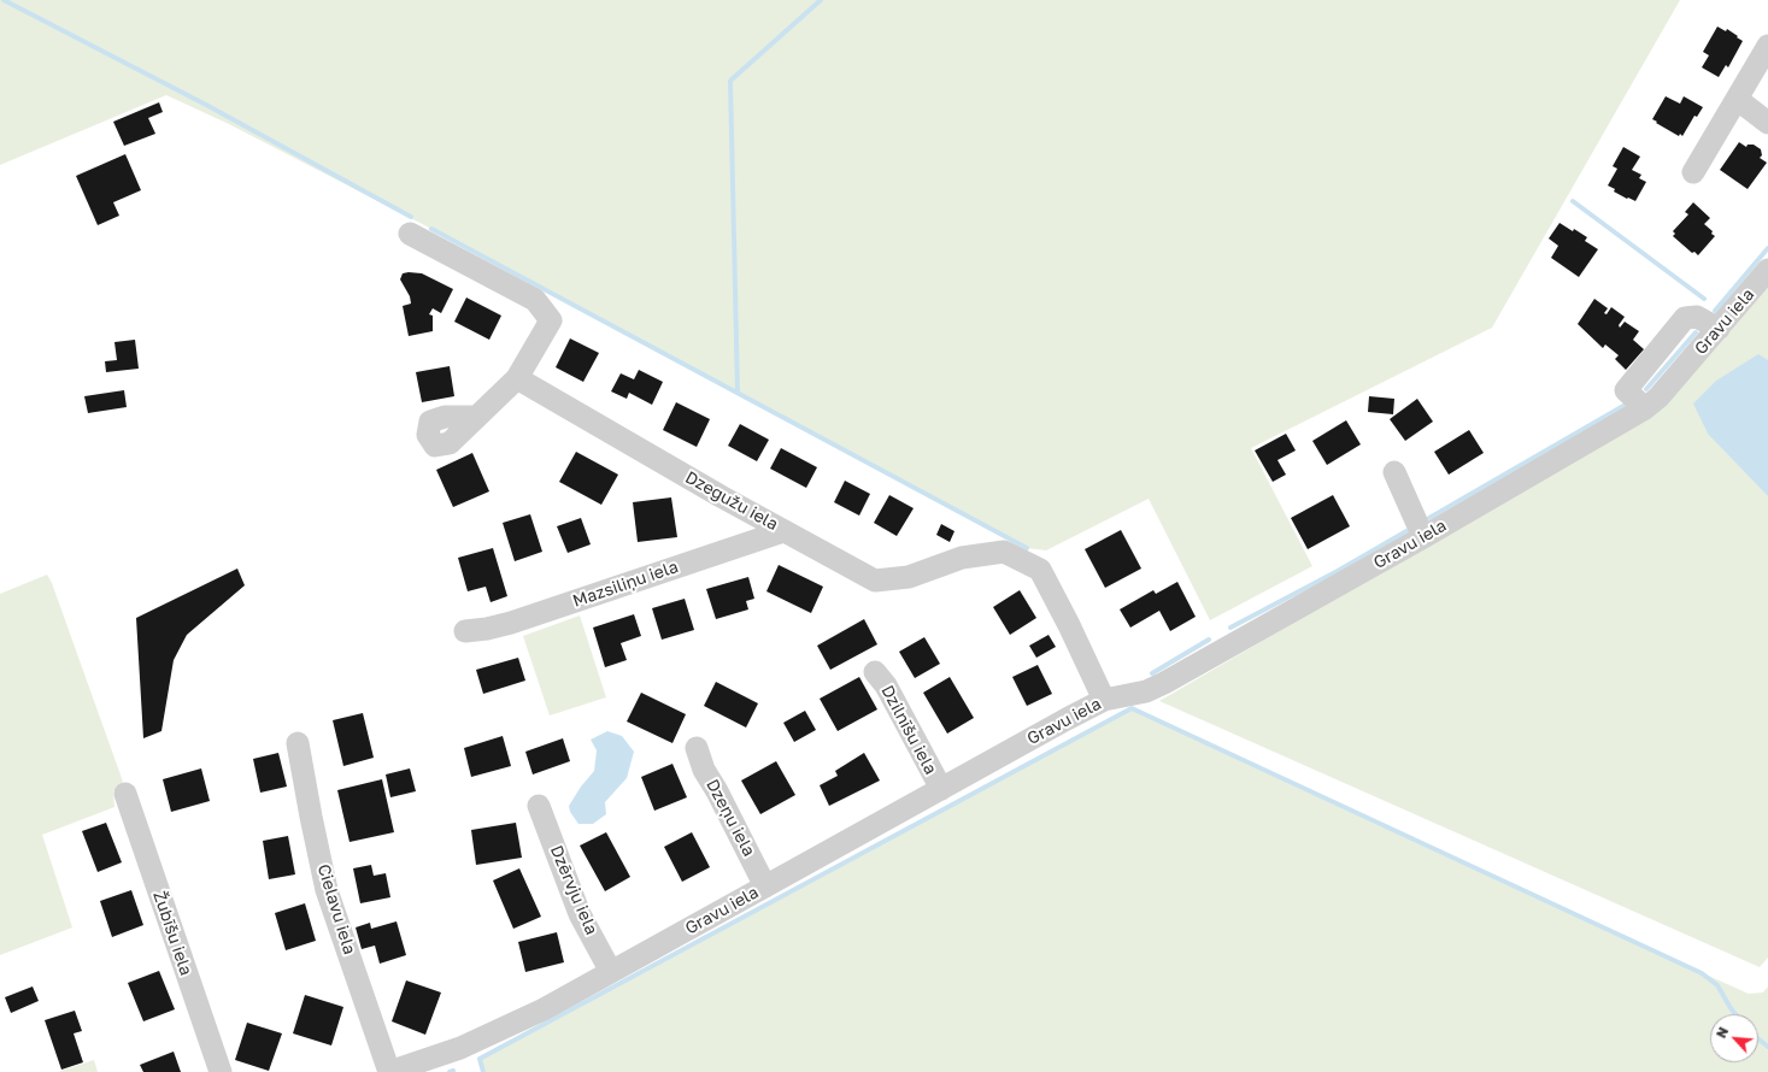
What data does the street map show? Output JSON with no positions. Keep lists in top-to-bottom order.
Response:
{
  "streets": {
    "street": [
      "Gravu iela",
      "Dzegužu iela",
      "Mazsiliņu iela",
      "Dzilnīšu iela",
      "Dzeņu iela",
      "Dzērvju iela",
      "Cielavu iela",
      "Žubīšu iela"
    ]
  },
  "crossings": [
    ["Gravu iela", "Dzegužu iela"],
    ["Gravu iela", "Dzilnīšu iela"],
    ["Gravu iela", "Dzeņu iela"],
    ["Gravu iela", "Dzērvju iela"],
    ["Gravu iela", "Cielavu iela"],
    ["Dzegužu iela", "Mazsiliņu iela"]
  ],
  "north": "top left"
}
